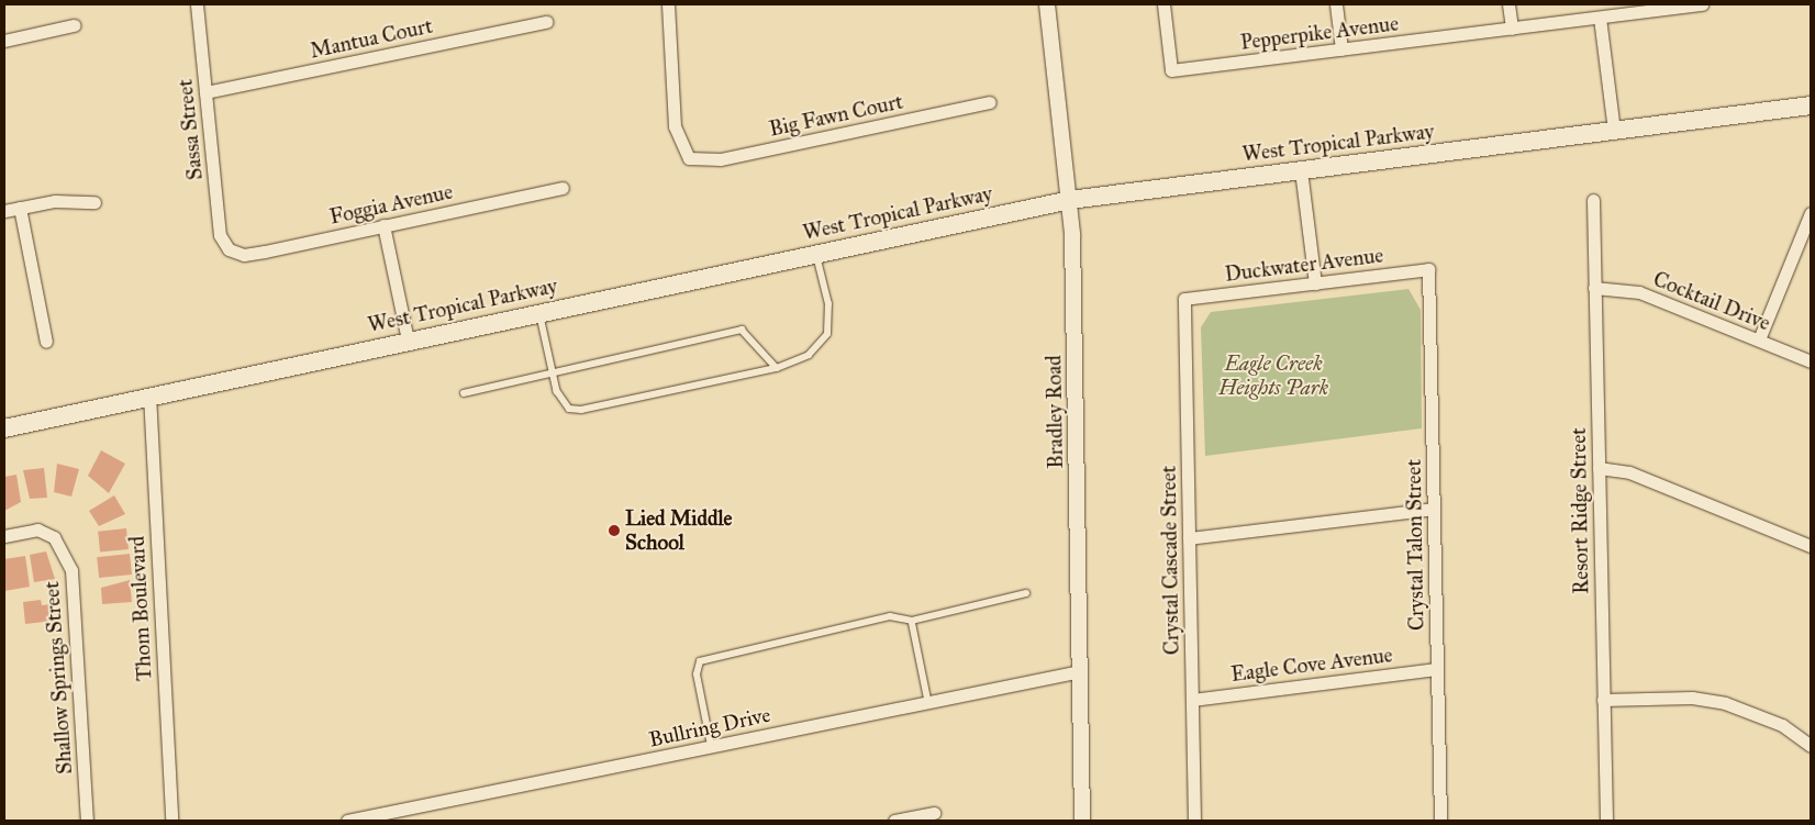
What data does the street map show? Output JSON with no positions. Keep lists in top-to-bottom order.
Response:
{
  "streets": {
    "main road": ["West Tropical Parkway"],
    "street": [
      "Pepperpike Avenue",
      "Mantua Court",
      "Big Fawn Court",
      "Sassa Street",
      "Foggia Avenue",
      "Duckwater Avenue",
      "Cocktail Drive",
      "Bradley Road",
      "Resort Ridge Street",
      "Crystal Talon Street",
      "Crystal Cascade Street",
      "Thom Boulevard",
      "Eagle Cove Avenue",
      "Shallow Springs Street",
      "Bullring Drive"
    ]
  },
  "crossings": [
    ["Mantua Court", "Sassa Street"],
    ["Sassa Street", "Foggia Avenue"],
    ["West Tropical Parkway", "Bradley Road"],
    ["West Tropical Parkway", "Thom Boulevard"],
    ["Duckwater Avenue", "Crystal Talon Street"],
    ["Duckwater Avenue", "Crystal Cascade Street"],
    ["Cocktail Drive", "Resort Ridge Street"],
    ["Bradley Road", "Bullring Drive"],
    ["Crystal Talon Street", "Eagle Cove Avenue"],
    ["Crystal Cascade Street", "Eagle Cove Avenue"]
  ],
  "parks": ["Eagle Creek Heights Park"],
  "places": ["Lied Middle School"]
}
